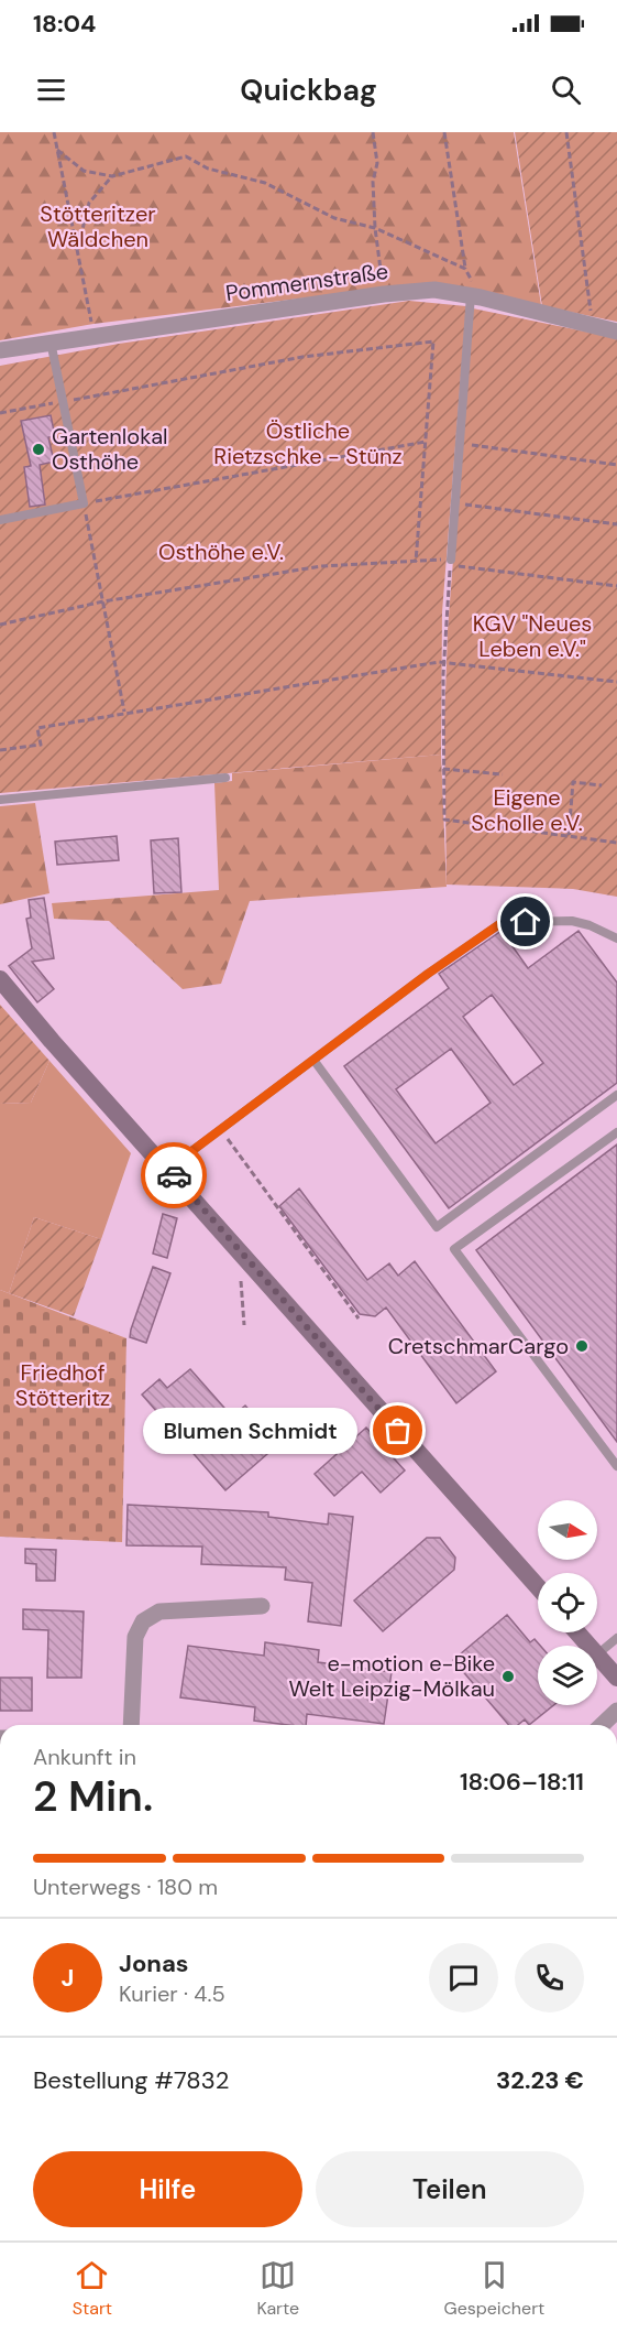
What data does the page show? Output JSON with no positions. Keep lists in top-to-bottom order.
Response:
{
  "streets": {
    "street": ["Pommernstraße"]
  },
  "parks": [
    "Stötteritzer Wäldchen",
    "Östliche Rietzschke - Stünz",
    "Osthöhe e.V.",
    "KGV \"Neues Leben e.V.\"",
    "Eigene Scholle e.V.",
    "Friedhof Stötteritz"
  ],
  "places": [
    "Gartenlokal Osthöhe",
    "CretschmarCargo",
    "Blumen Schmidt",
    "e-motion e-Bike Welt Leipzig-Mölkau"
  ],
  "north": "right",
  "page": {
    "status": "18:04",
    "header": "Quickbag",
    "bubble": "Blumen Schmidt",
    "heading": ["2 Min.", "Ankunft in", "18:06–18:11"],
    "panel": [
      "Jonas",
      "Kurier · 4.5",
      "Bestellung #7832",
      "32.23 €"
    ],
    "bar": "Unterwegs · 180 m",
    "round": "J",
    "buttons": ["Hilfe", "Teilen"],
    "tabs": ["Start", "Karte", "Gespeichert"]
  }
}
